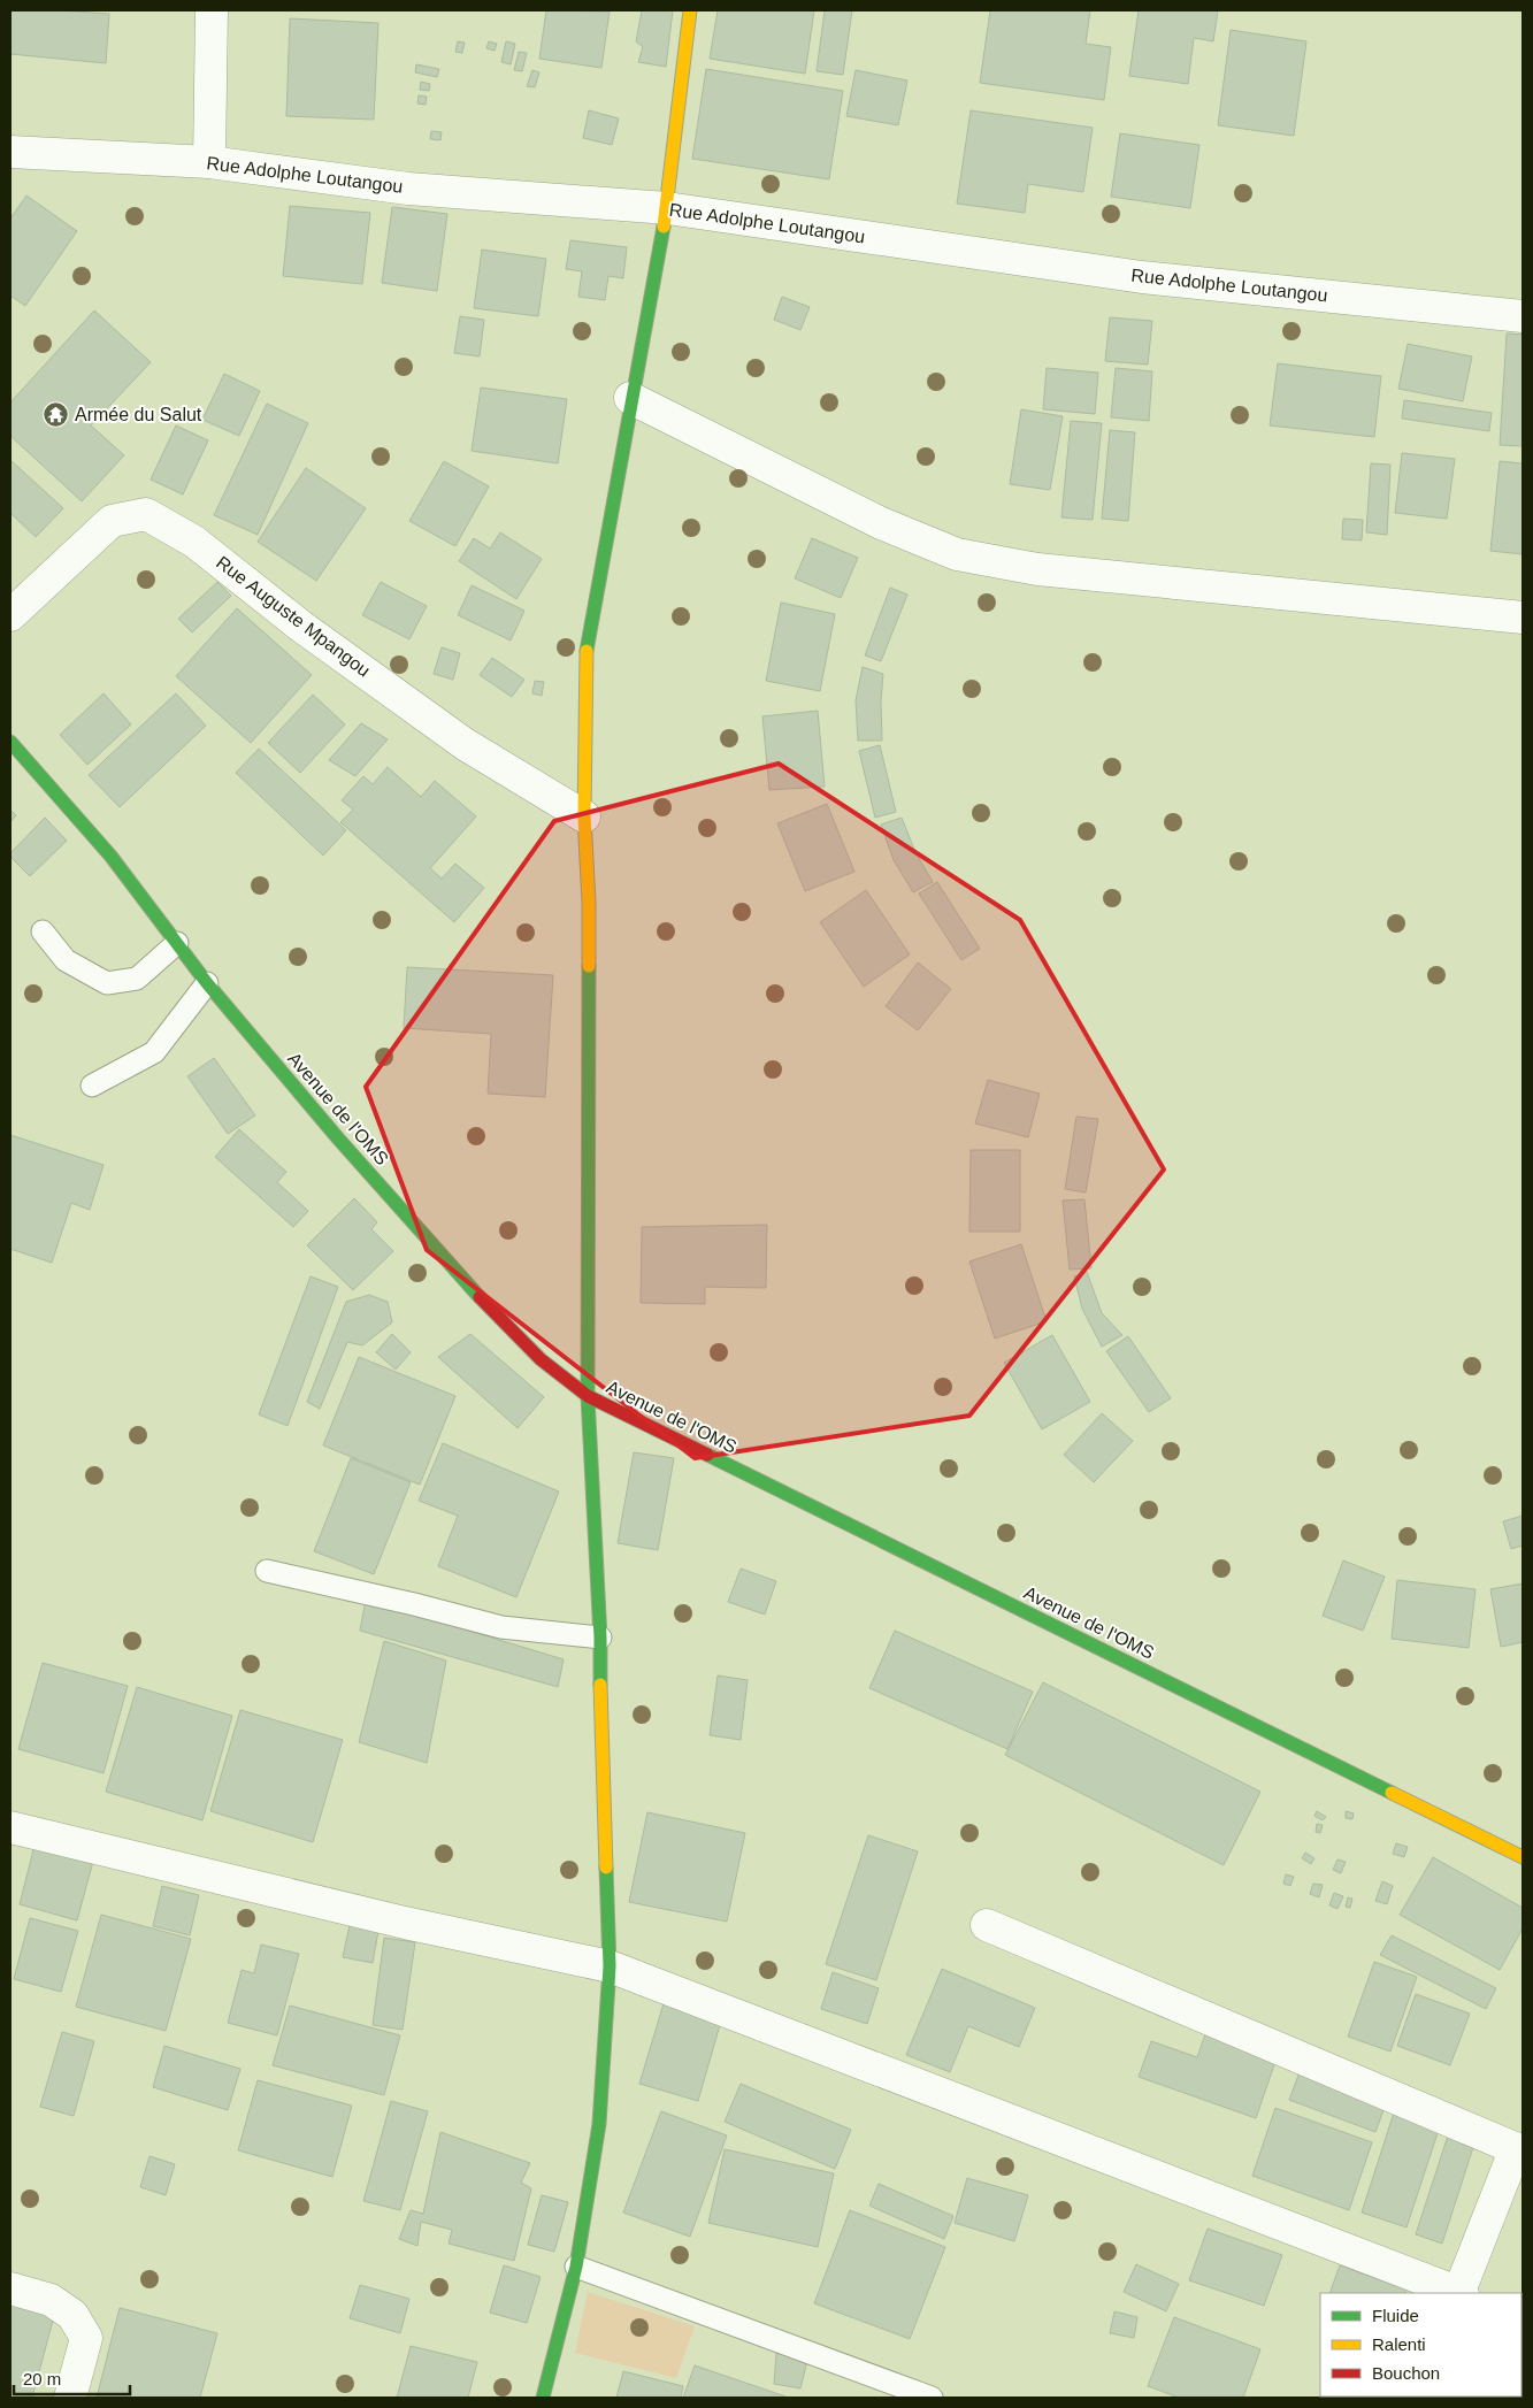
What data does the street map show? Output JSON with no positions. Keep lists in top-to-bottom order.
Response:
{
  "streets": {
    "street": ["Rue Adolphe Loutangou", "Rue Auguste Mpangou", "Avenue de l'OMS"]
  },
  "places": {
    "temple": ["Armée du Salut"]
  },
  "legend": ["Fluide", "Ralenti", "Bouchon"],
  "scale_bar": "20 m"
}
